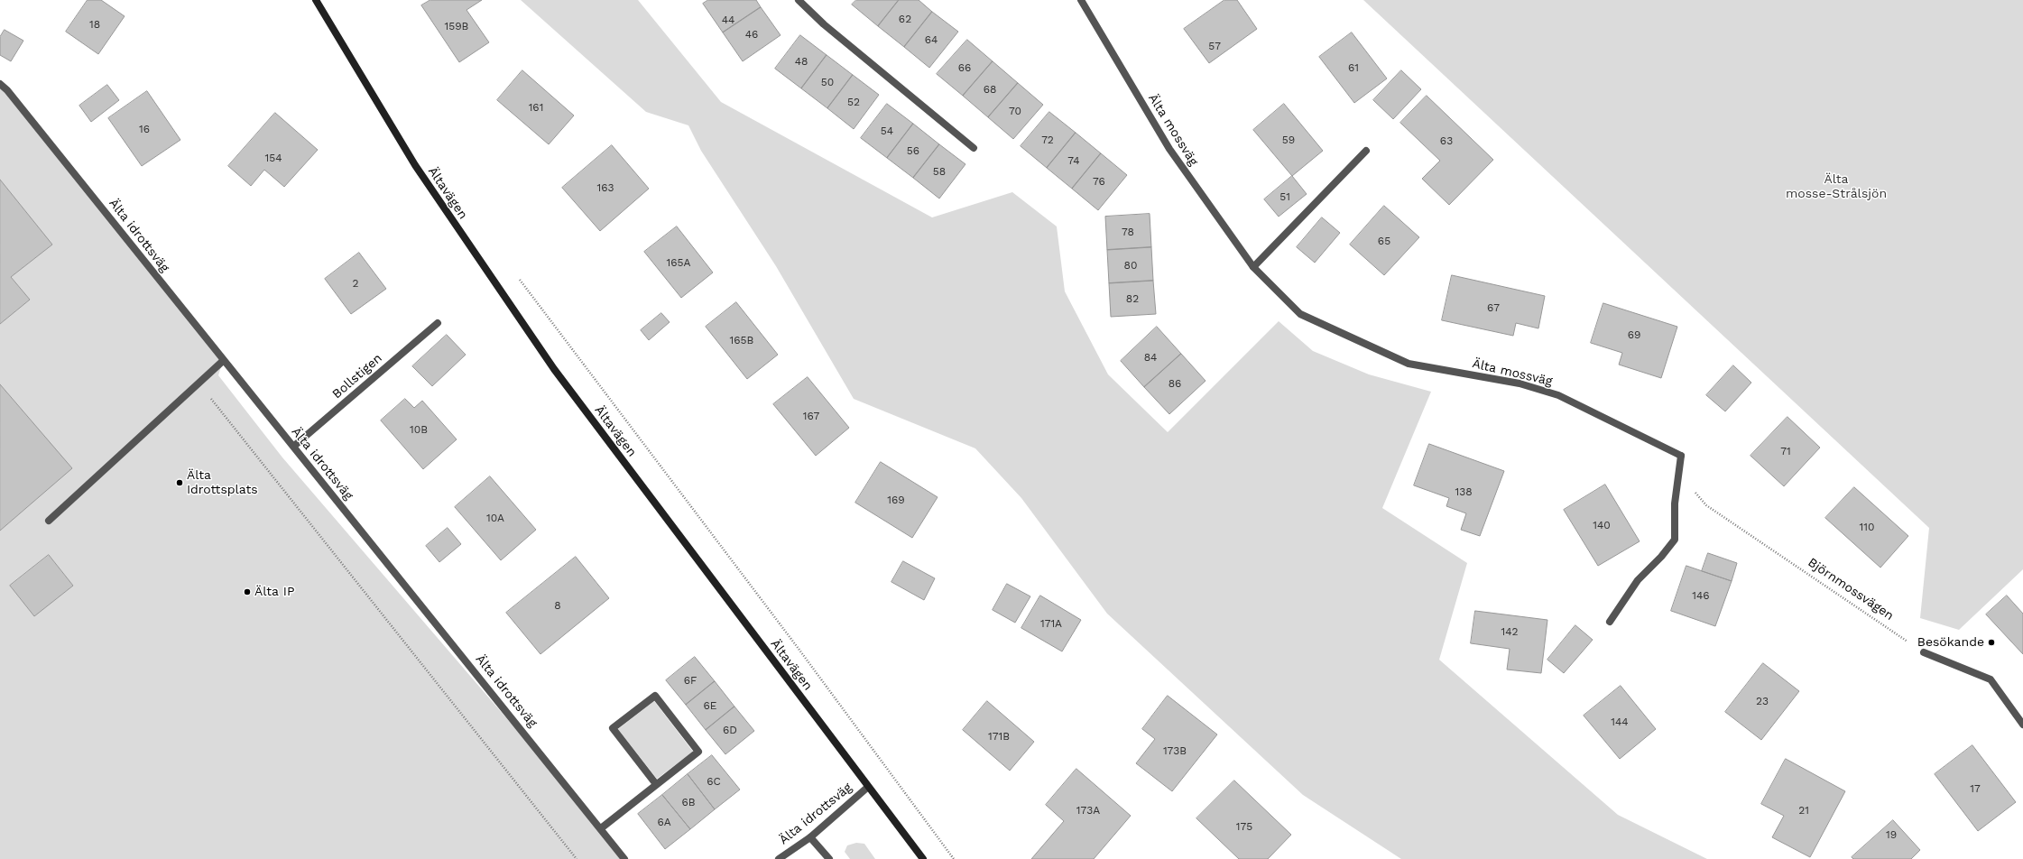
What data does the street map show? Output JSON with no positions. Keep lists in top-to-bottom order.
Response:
{
  "streets": {
    "main road": ["Ältavägen"],
    "street": ["Älta mossväg", "Älta idrottsväg", "Bollstigen"],
    "path": ["Björnmossvägen"]
  },
  "crossings": [
    ["Ältavägen", "Älta idrottsväg"],
    ["Älta idrottsväg", "Bollstigen"]
  ],
  "parks": ["Älta mosse-Strålsjön"],
  "places": ["Älta Idrottsplats", "Älta IP", "Besökande"],
  "house_numbers": [
    "62",
    "44",
    "18",
    "159B",
    "46",
    "64",
    "57",
    "48",
    "66",
    "61",
    "50",
    "68",
    "52",
    "161",
    "70",
    "16",
    "54",
    "72",
    "59",
    "63",
    "56",
    "154",
    "74",
    "58",
    "76",
    "163",
    "51",
    "78",
    "65",
    "165A",
    "80",
    "2",
    "82",
    "67",
    "69",
    "165B",
    "84",
    "86",
    "167",
    "10B",
    "71",
    "138",
    "169",
    "10A",
    "140",
    "110",
    "146",
    "8",
    "171A",
    "142",
    "6F",
    "23",
    "6E",
    "144",
    "6D",
    "171B",
    "173B",
    "6C",
    "17",
    "6B",
    "173A",
    "21",
    "6A",
    "175",
    "19"
  ]
}
